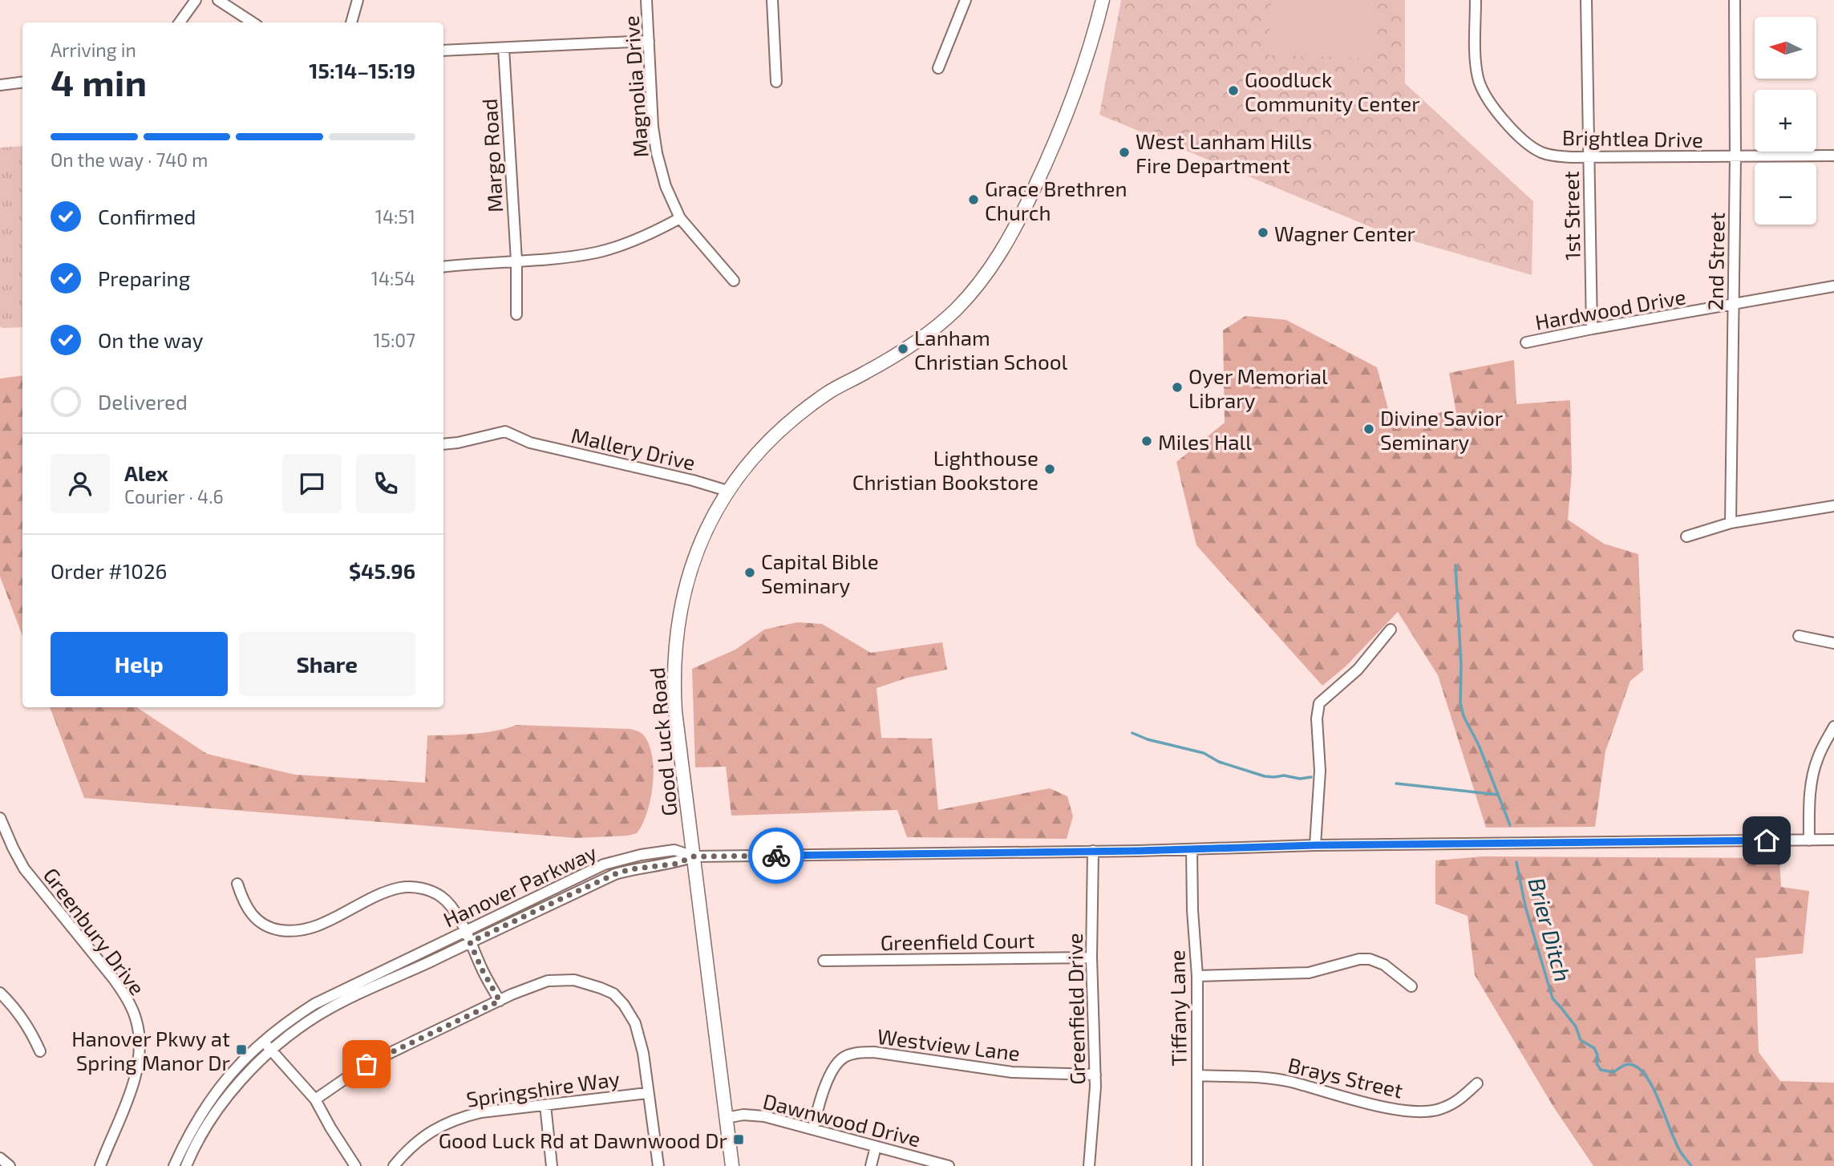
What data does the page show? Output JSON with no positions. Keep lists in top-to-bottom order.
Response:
{
  "streets": {
    "main road": ["Good Luck Road"],
    "street": [
      "Magnolia Drive",
      "Brightlea Drive",
      "Margo Road",
      "1st Street",
      "2nd Street",
      "Hardwood Drive",
      "Mallery Drive",
      "Hanover Parkway",
      "Greenbury Drive",
      "Greenfield Court",
      "Tiffany Lane",
      "Greenfield Drive",
      "Westview Lane",
      "Brays Street",
      "Springshire Way",
      "Dawnwood Drive"
    ]
  },
  "crossings": [
    ["Brightlea Drive", "1st Street"],
    ["Brightlea Drive", "2nd Street"],
    ["1st Street", "Hardwood Drive"],
    ["2nd Street", "Hardwood Drive"],
    ["Mallery Drive", "Good Luck Road"],
    ["Good Luck Road", "Hanover Parkway"],
    ["Good Luck Road", "Dawnwood Drive"],
    ["Greenfield Court", "Greenfield Drive"],
    ["Tiffany Lane", "Brays Street"],
    ["Greenfield Drive", "Westview Lane"],
    ["Westview Lane", "Dawnwood Drive"]
  ],
  "water": ["Brier Ditch"],
  "places": {
    "other": [
      "Goodluck Community Center",
      "West Lanham Hills Fire Department",
      "Grace Brethren Church",
      "Wagner Center",
      "Lanham Christian School",
      "Oyer Memorial Library",
      "Divine Savior Seminary",
      "Miles Hall",
      "Lighthouse Christian Bookstore",
      "Capital Bible Seminary"
    ],
    "transit": ["Hanover Pkwy at Spring Manor Dr", "Good Luck Rd at Dawnwood Dr"]
  },
  "north": "left",
  "page": {
    "map_buttons": ["+", "−"],
    "heading": ["4 min", "Arriving in", "15:14–15:19"],
    "panel": [
      "Alex",
      "Courier · 4.6",
      "Order #1026",
      "$45.96"
    ],
    "bar": "On the way · 740 m",
    "list": [
      ["Confirmed", "14:51"],
      ["Preparing", "14:54"],
      ["On the way", "15:07"],
      "Delivered"
    ],
    "buttons": ["Help", "Share"]
  }
}
